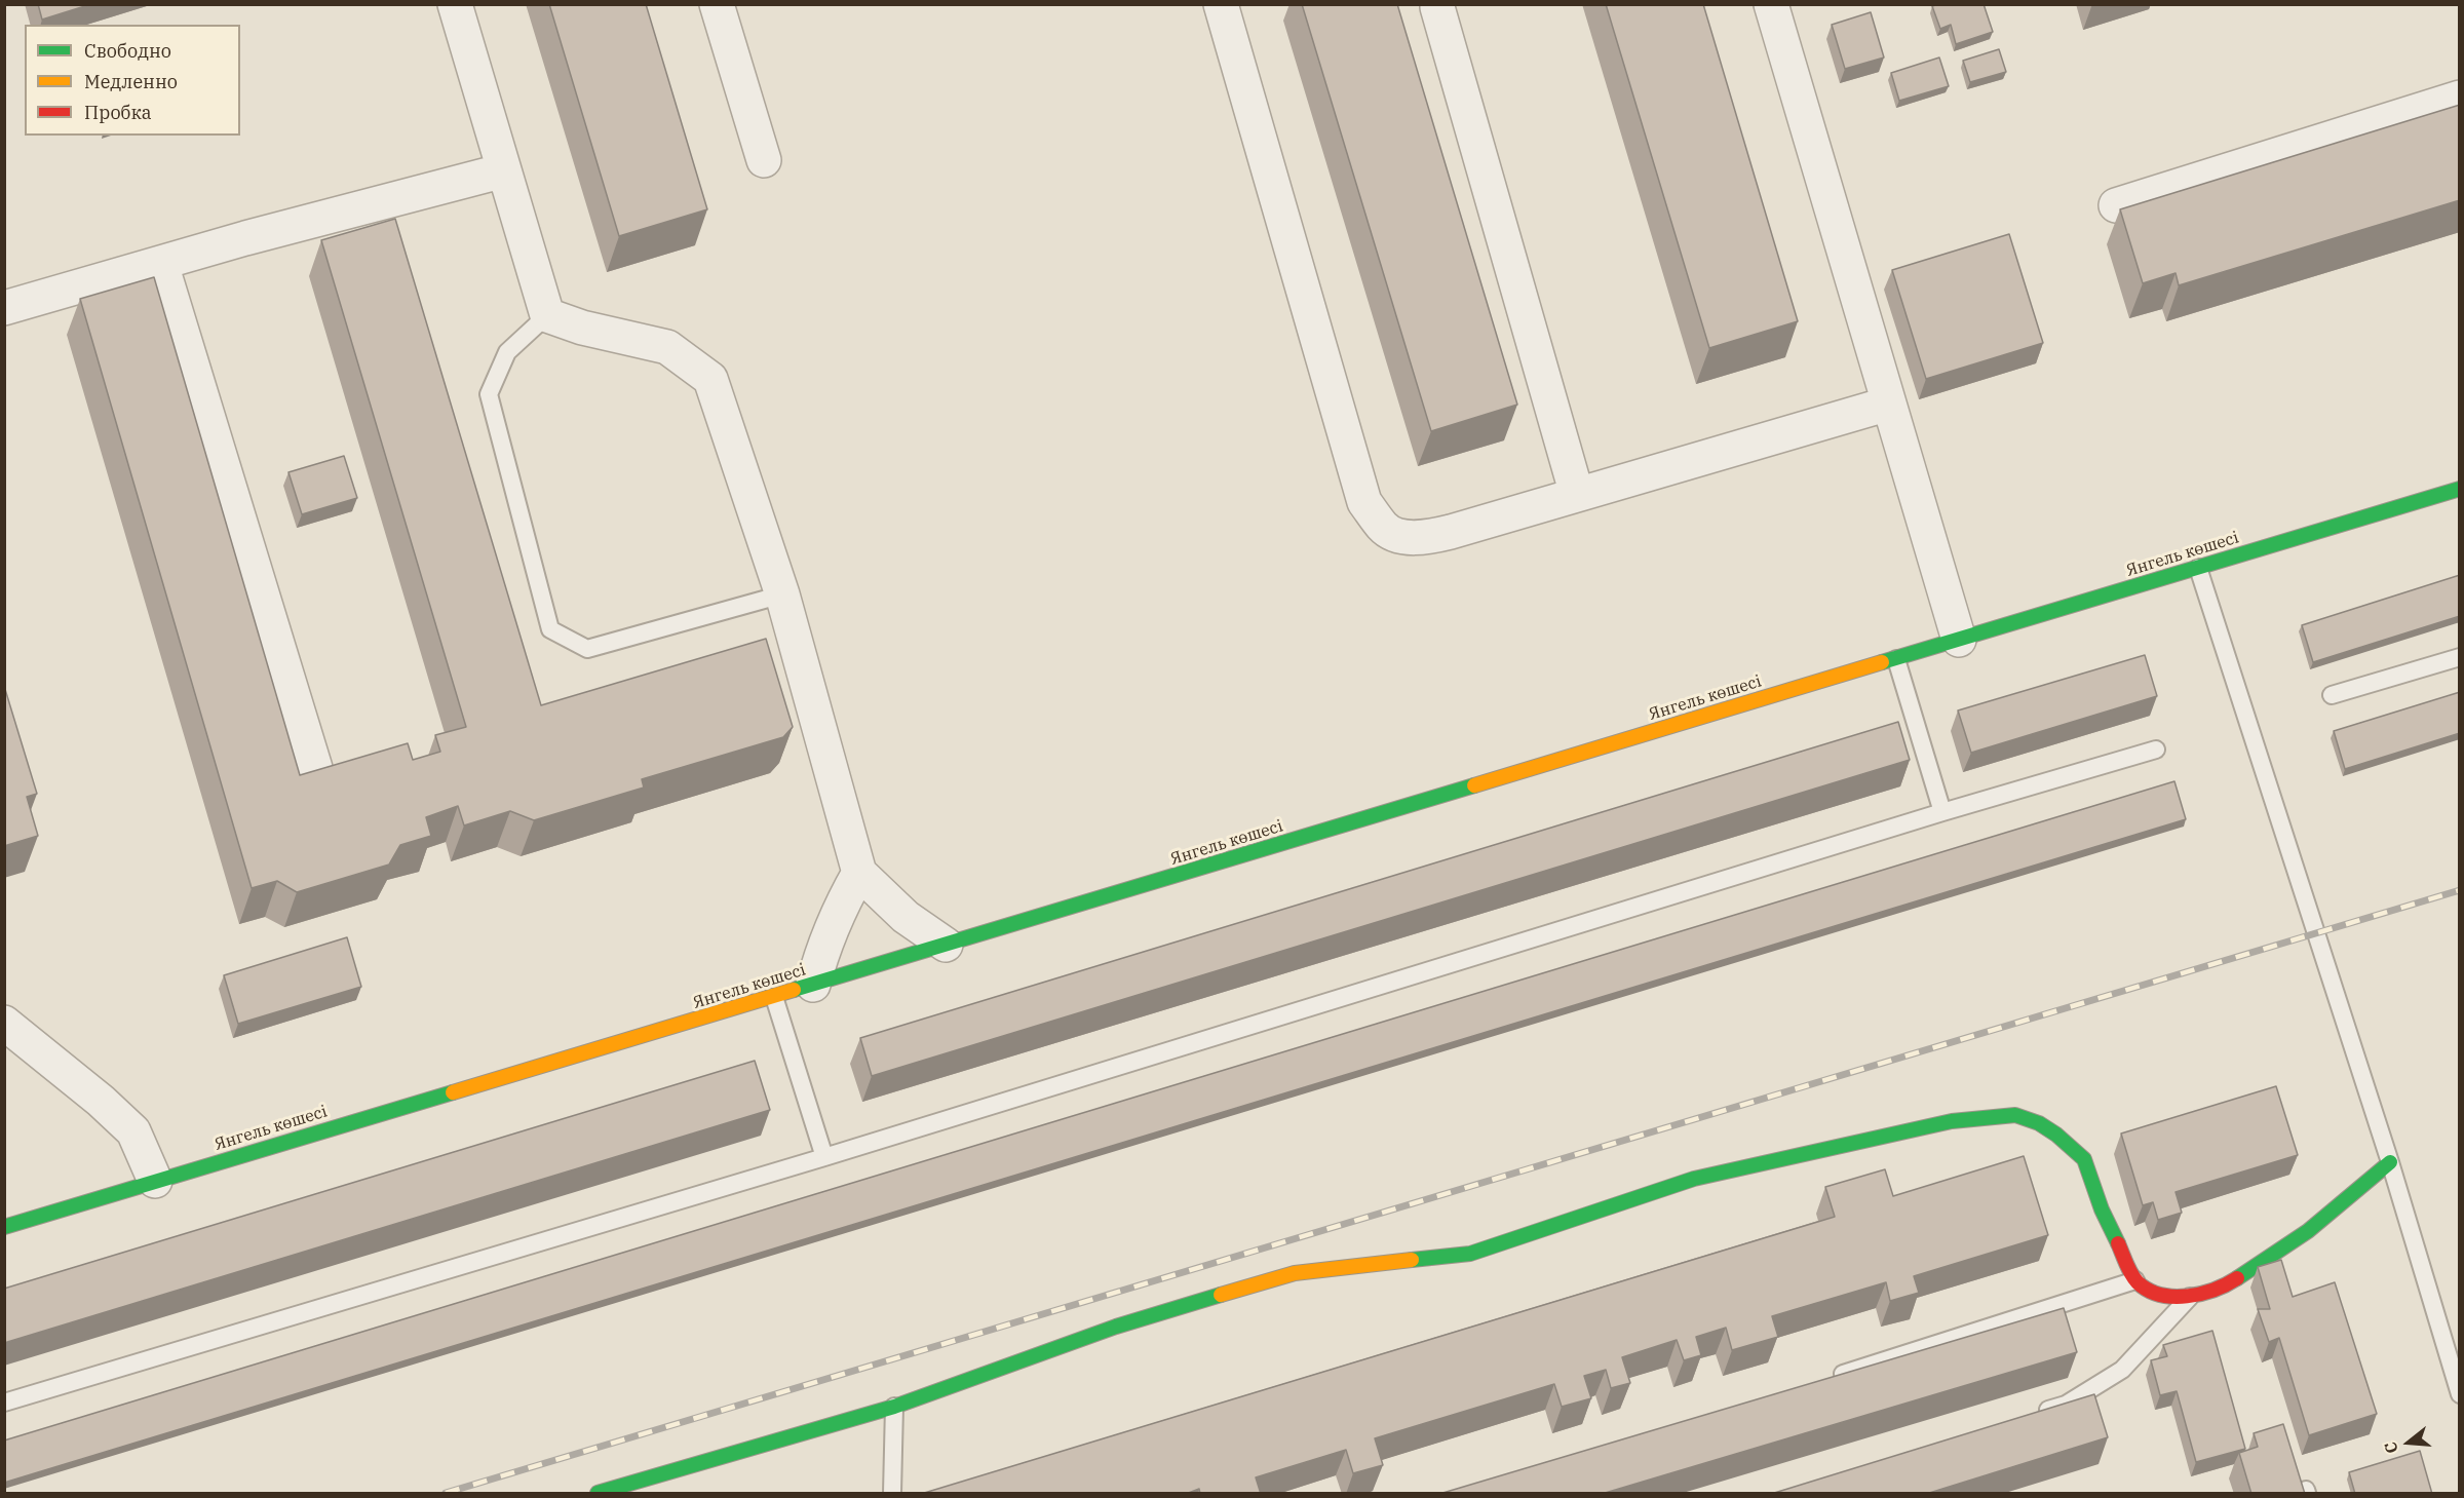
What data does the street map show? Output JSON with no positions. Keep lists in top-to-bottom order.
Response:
{
  "streets": {
    "street": ["Янгель көшесі"]
  },
  "legend": ["Свободно", "Медленно", "Пробка"],
  "north": "left"
}
